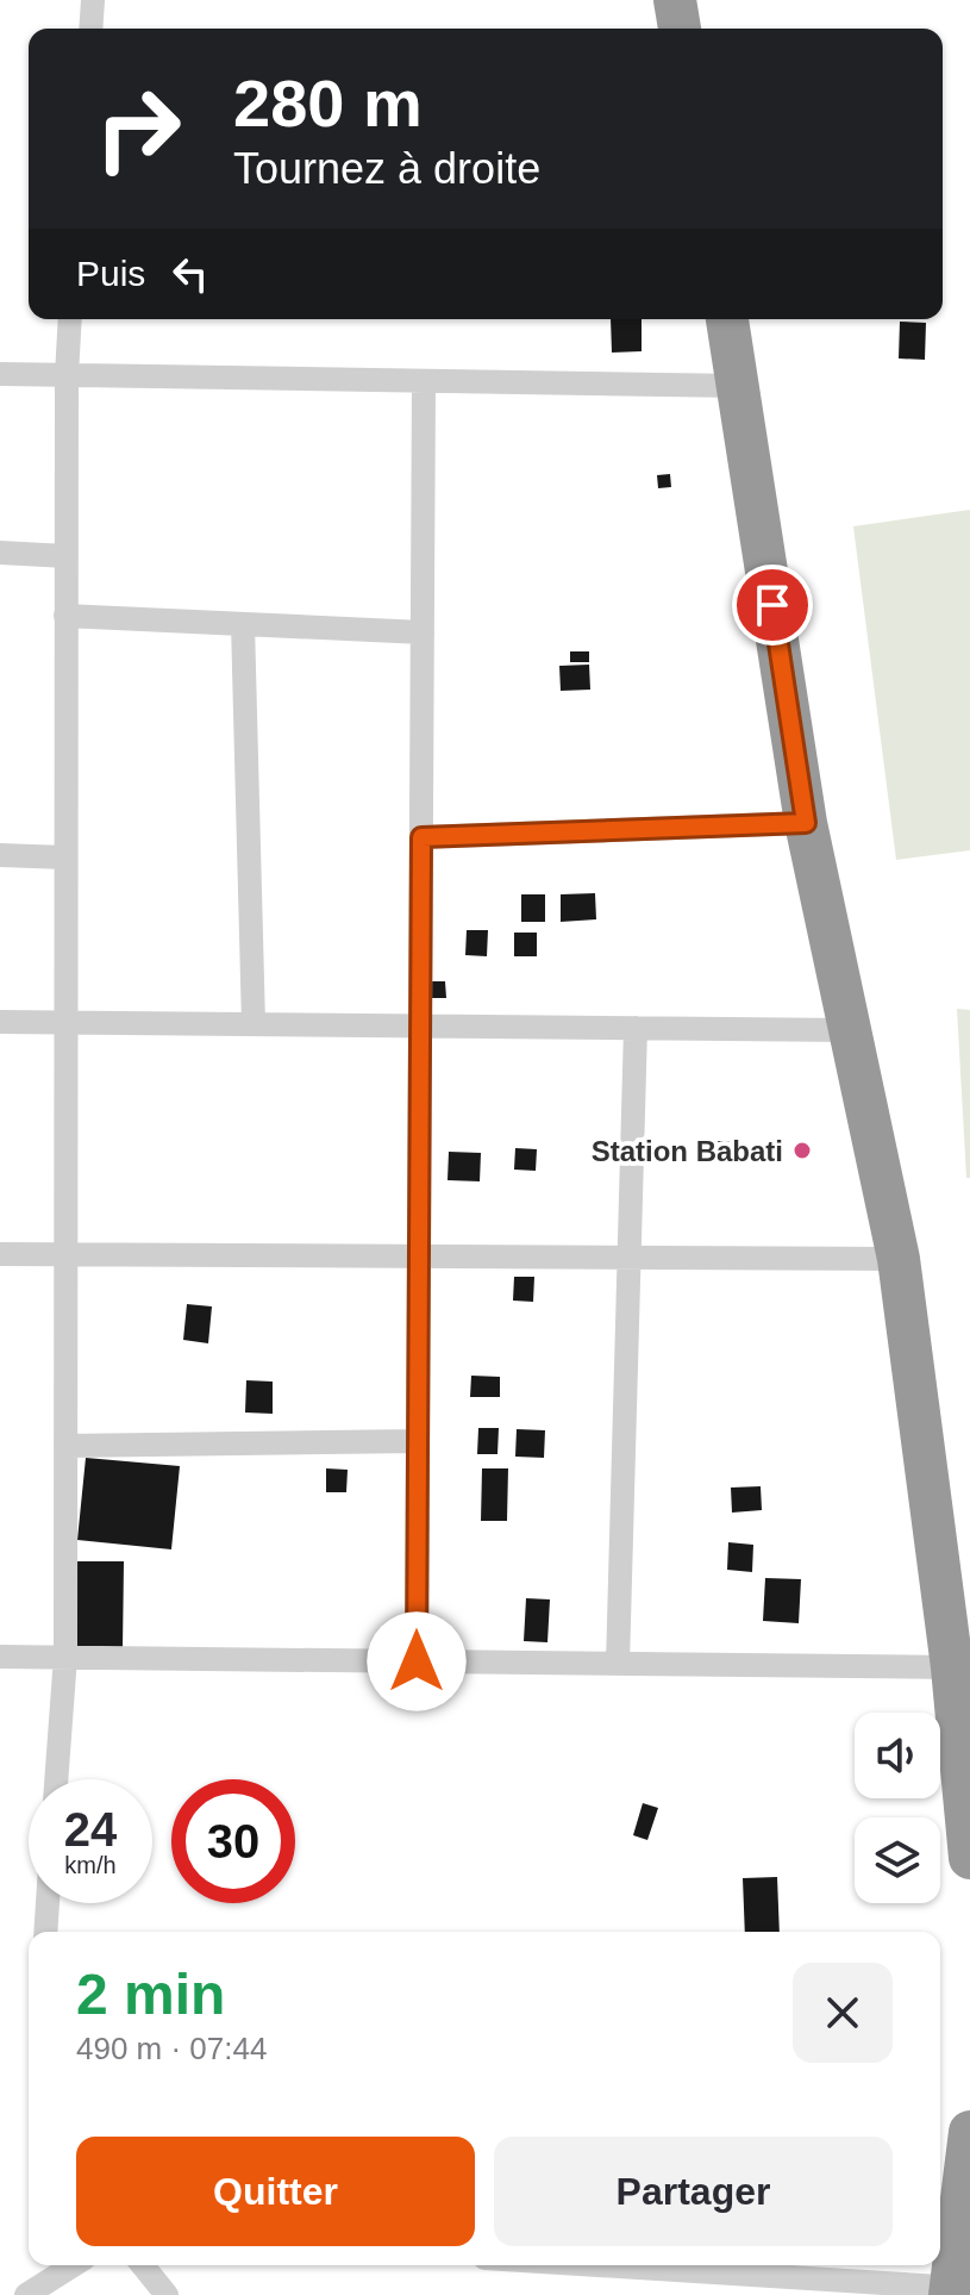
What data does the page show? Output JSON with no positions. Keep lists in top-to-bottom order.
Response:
{
  "places": ["Station Babati"],
  "page": {
    "turn": ["280 m", "Tournez à droite"],
    "then": "Puis",
    "speed": "24 km/h",
    "limit": "30",
    "heading": ["2 min", "490 m · 07:44"],
    "buttons": ["Quitter", "Partager"]
  }
}
